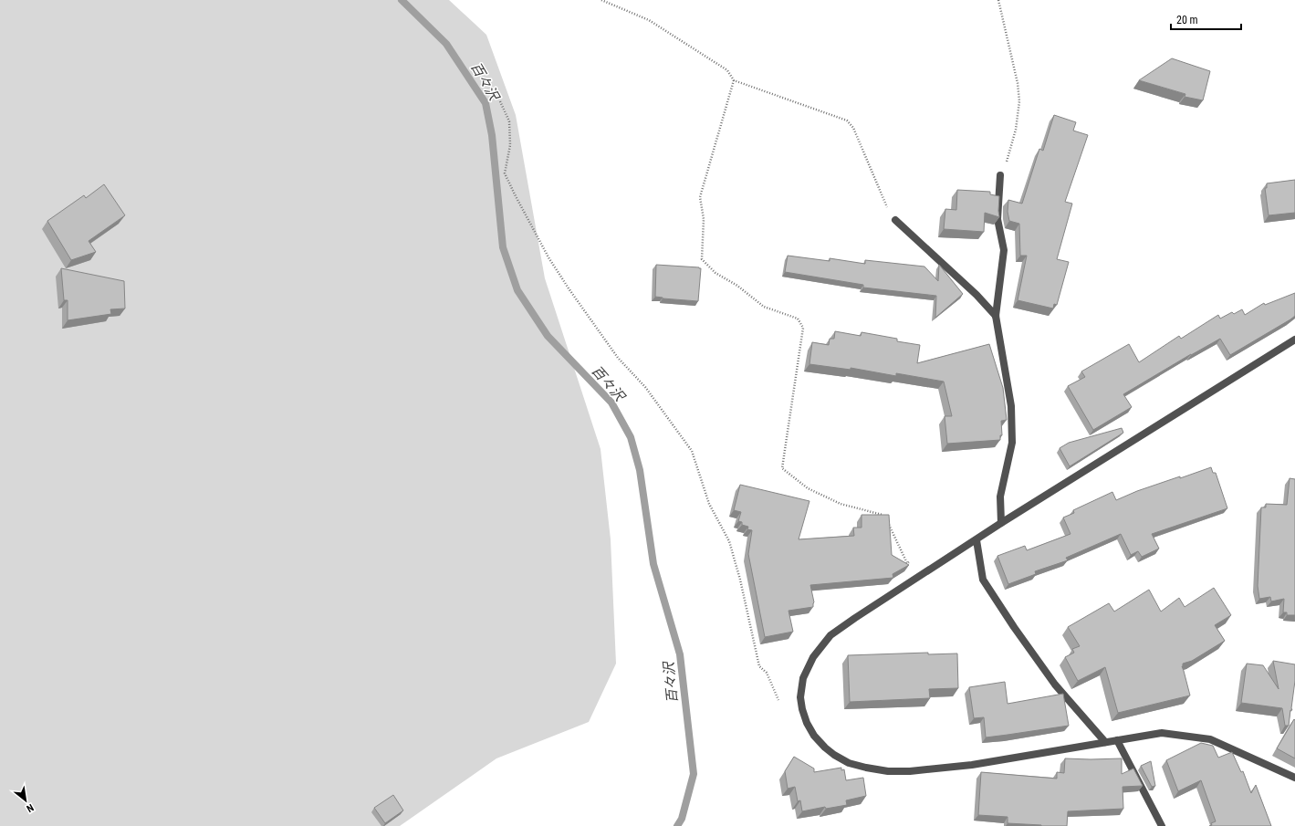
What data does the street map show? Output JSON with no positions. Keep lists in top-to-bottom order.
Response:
{
  "water": ["百々沢"],
  "scale_bar": "20 m",
  "north": "bottom right"
}
